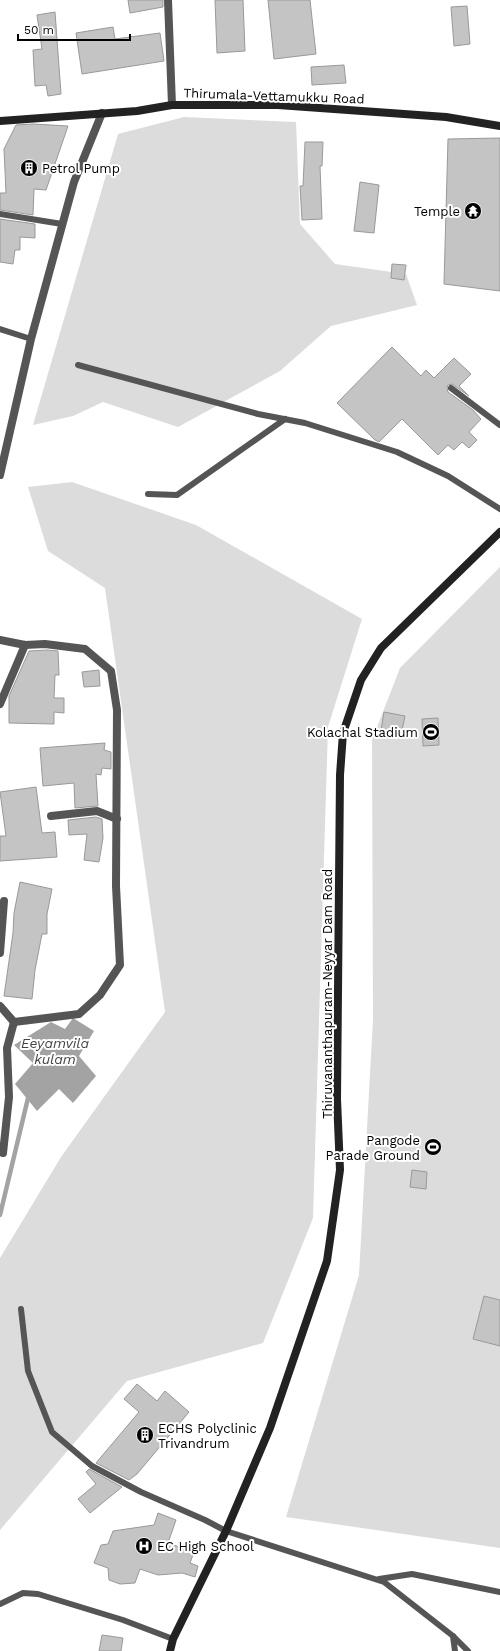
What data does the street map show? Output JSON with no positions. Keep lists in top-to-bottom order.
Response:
{
  "streets": {
    "main road": ["Thirumala-Vettamukku Road", "Thiruvananthapuram-Neyyar Dam Road"]
  },
  "water": ["Eeyamvila kulam"],
  "places": {
    "building": ["Petrol Pump", "ECHS Polyclinic Trivandrum"],
    "temple": ["Temple"],
    "sports": ["Kolachal Stadium", "Pangode Parade Ground"],
    "hospital": ["EC High School"]
  },
  "scale_bar": "50 m"
}
